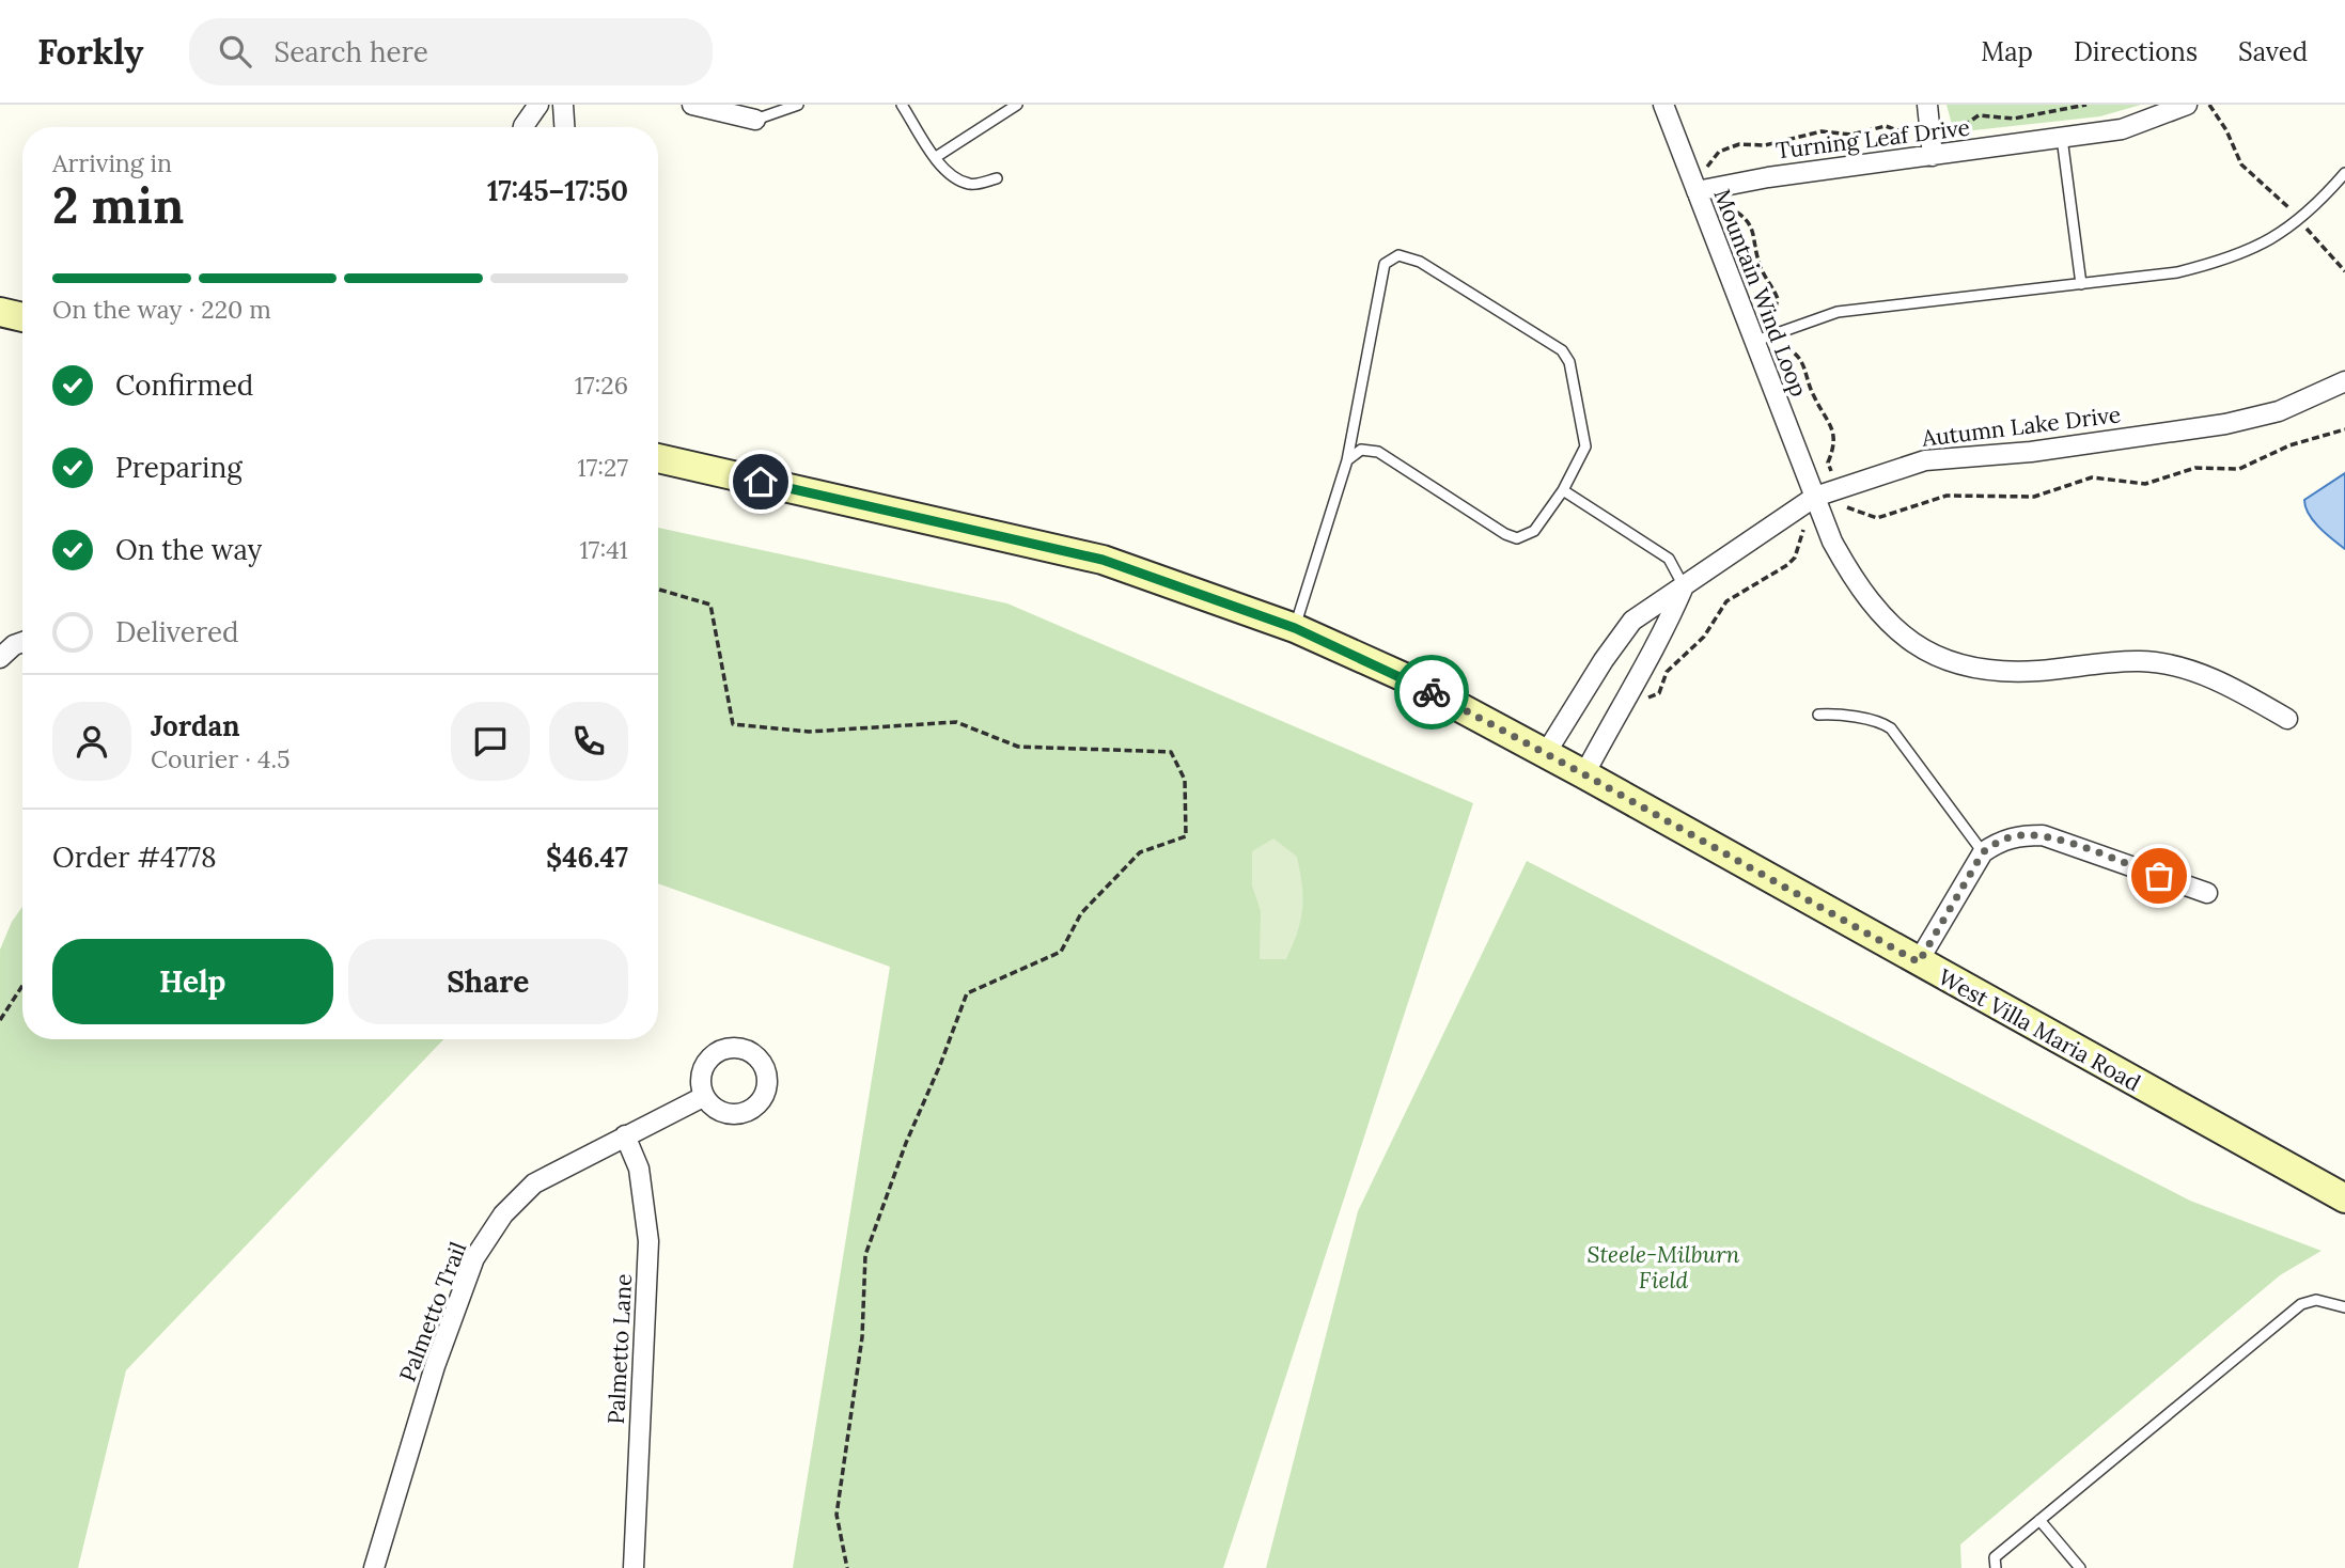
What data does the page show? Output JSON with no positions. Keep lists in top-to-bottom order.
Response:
{
  "streets": {
    "main road": ["West Villa Maria Road"],
    "street": [
      "Turning Leaf Drive",
      "Mountain Wind Loop",
      "Autumn Lake Drive",
      "Palmetto Trail",
      "Palmetto Lane"
    ]
  },
  "crossings": [
    ["Turning Leaf Drive", "Mountain Wind Loop"],
    ["Mountain Wind Loop", "Autumn Lake Drive"],
    ["Autumn Lake Drive", "West Villa Maria Road"],
    ["Palmetto Trail", "Palmetto Lane"]
  ],
  "parks": ["Steele-Milburn Field"],
  "page": {
    "header": "Forkly",
    "search": "Search here",
    "nav": ["Map", "Directions", "Saved"],
    "heading": ["2 min", "Arriving in", "17:45–17:50"],
    "panel": [
      "Jordan",
      "Courier · 4.5",
      "Order #4778",
      "$46.47"
    ],
    "bar": "On the way · 220 m",
    "list": [
      ["Confirmed", "17:26"],
      ["Preparing", "17:27"],
      ["On the way", "17:41"],
      "Delivered"
    ],
    "buttons": ["Help", "Share"]
  }
}
